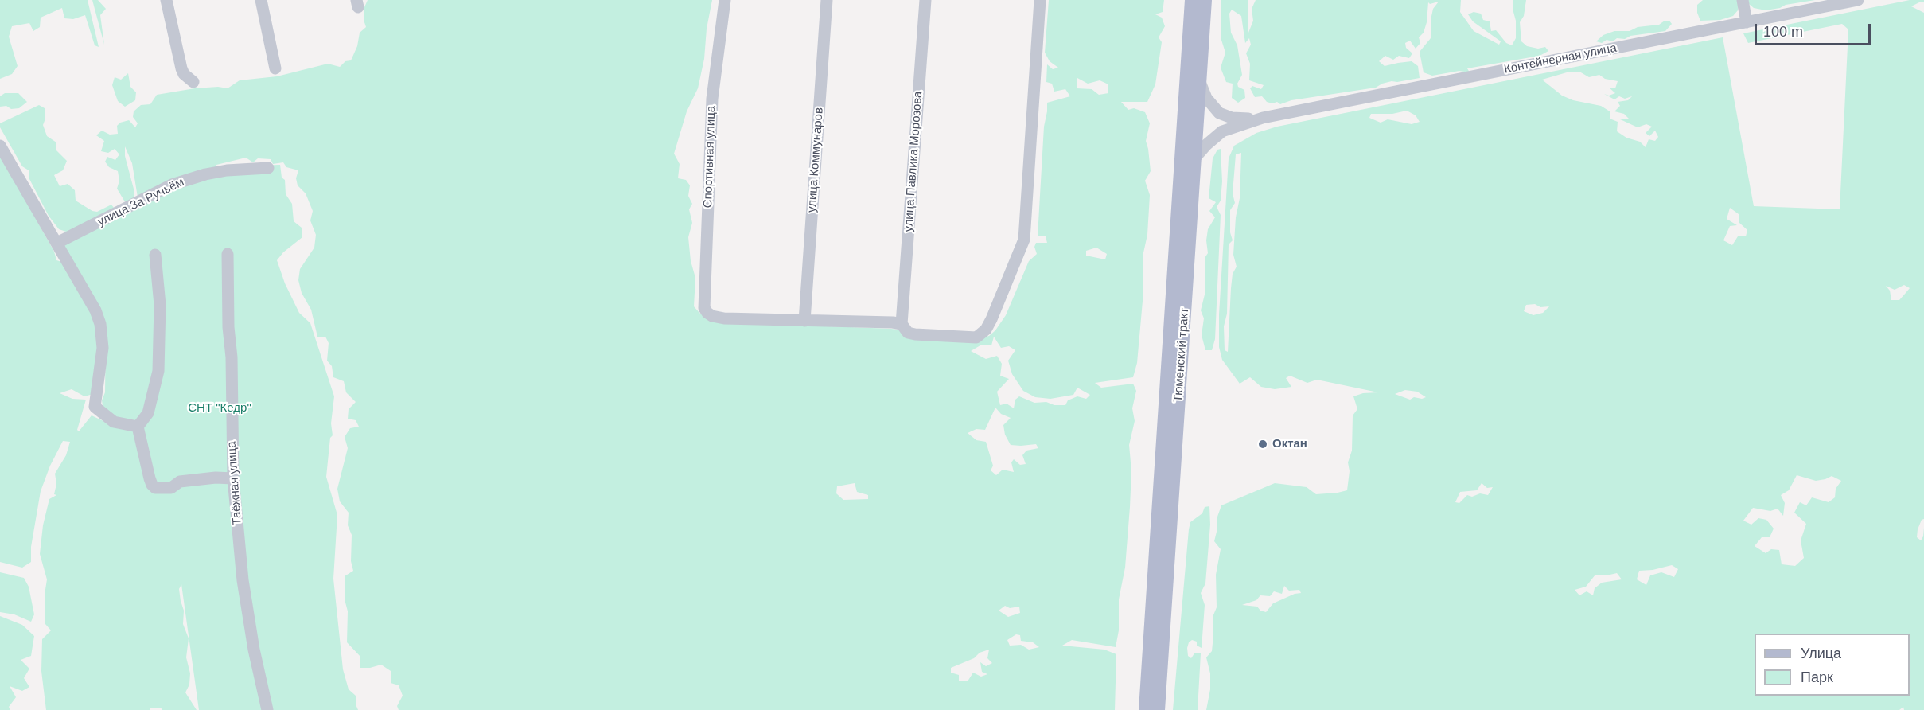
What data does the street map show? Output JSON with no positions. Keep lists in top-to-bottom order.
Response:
{
  "streets": {
    "main road": ["Тюменский тракт"],
    "street": [
      "Контейнерная улица",
      "Спортивная улица",
      "улица Коммунаров",
      "улица Павлика Морозова",
      "улица За Ручьём",
      "Таёжная улица"
    ]
  },
  "crossings": [
    ["Контейнерная улица", "Тюменский тракт"],
    ["Спортивная улица", "улица Коммунаров"]
  ],
  "parks": ["СНТ \"Кедр\""],
  "places": ["Октан"],
  "legend": ["Улица", "Парк"],
  "scale_bar": "100 m"
}
